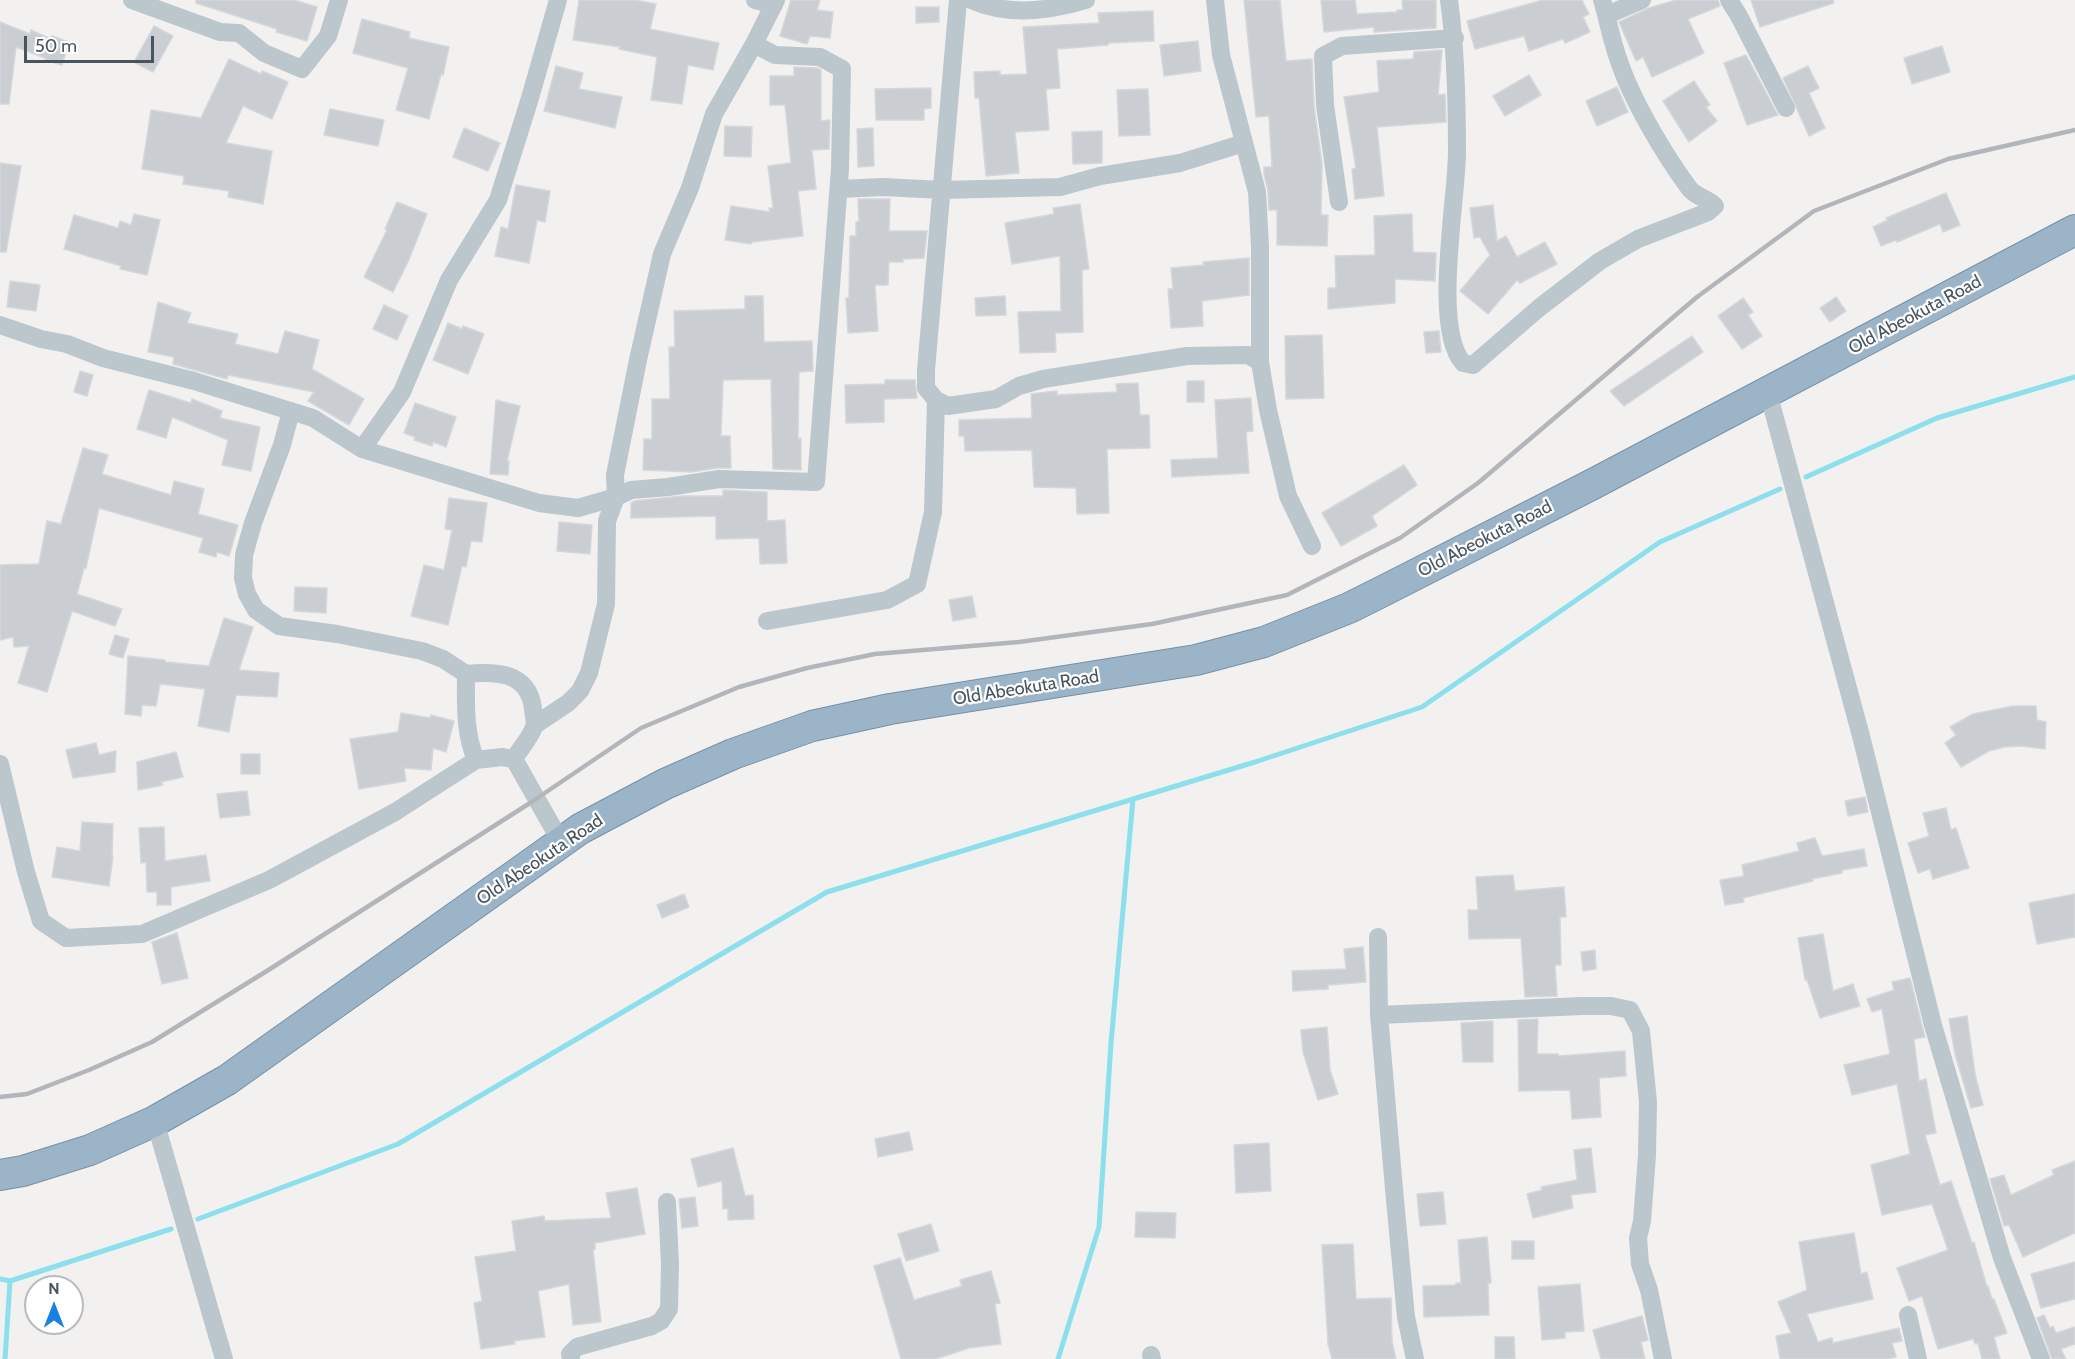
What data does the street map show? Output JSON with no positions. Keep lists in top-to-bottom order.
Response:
{
  "streets": {
    "highway": ["Old Abeokuta Road"]
  },
  "scale_bar": "50 m",
  "north": "top"
}
